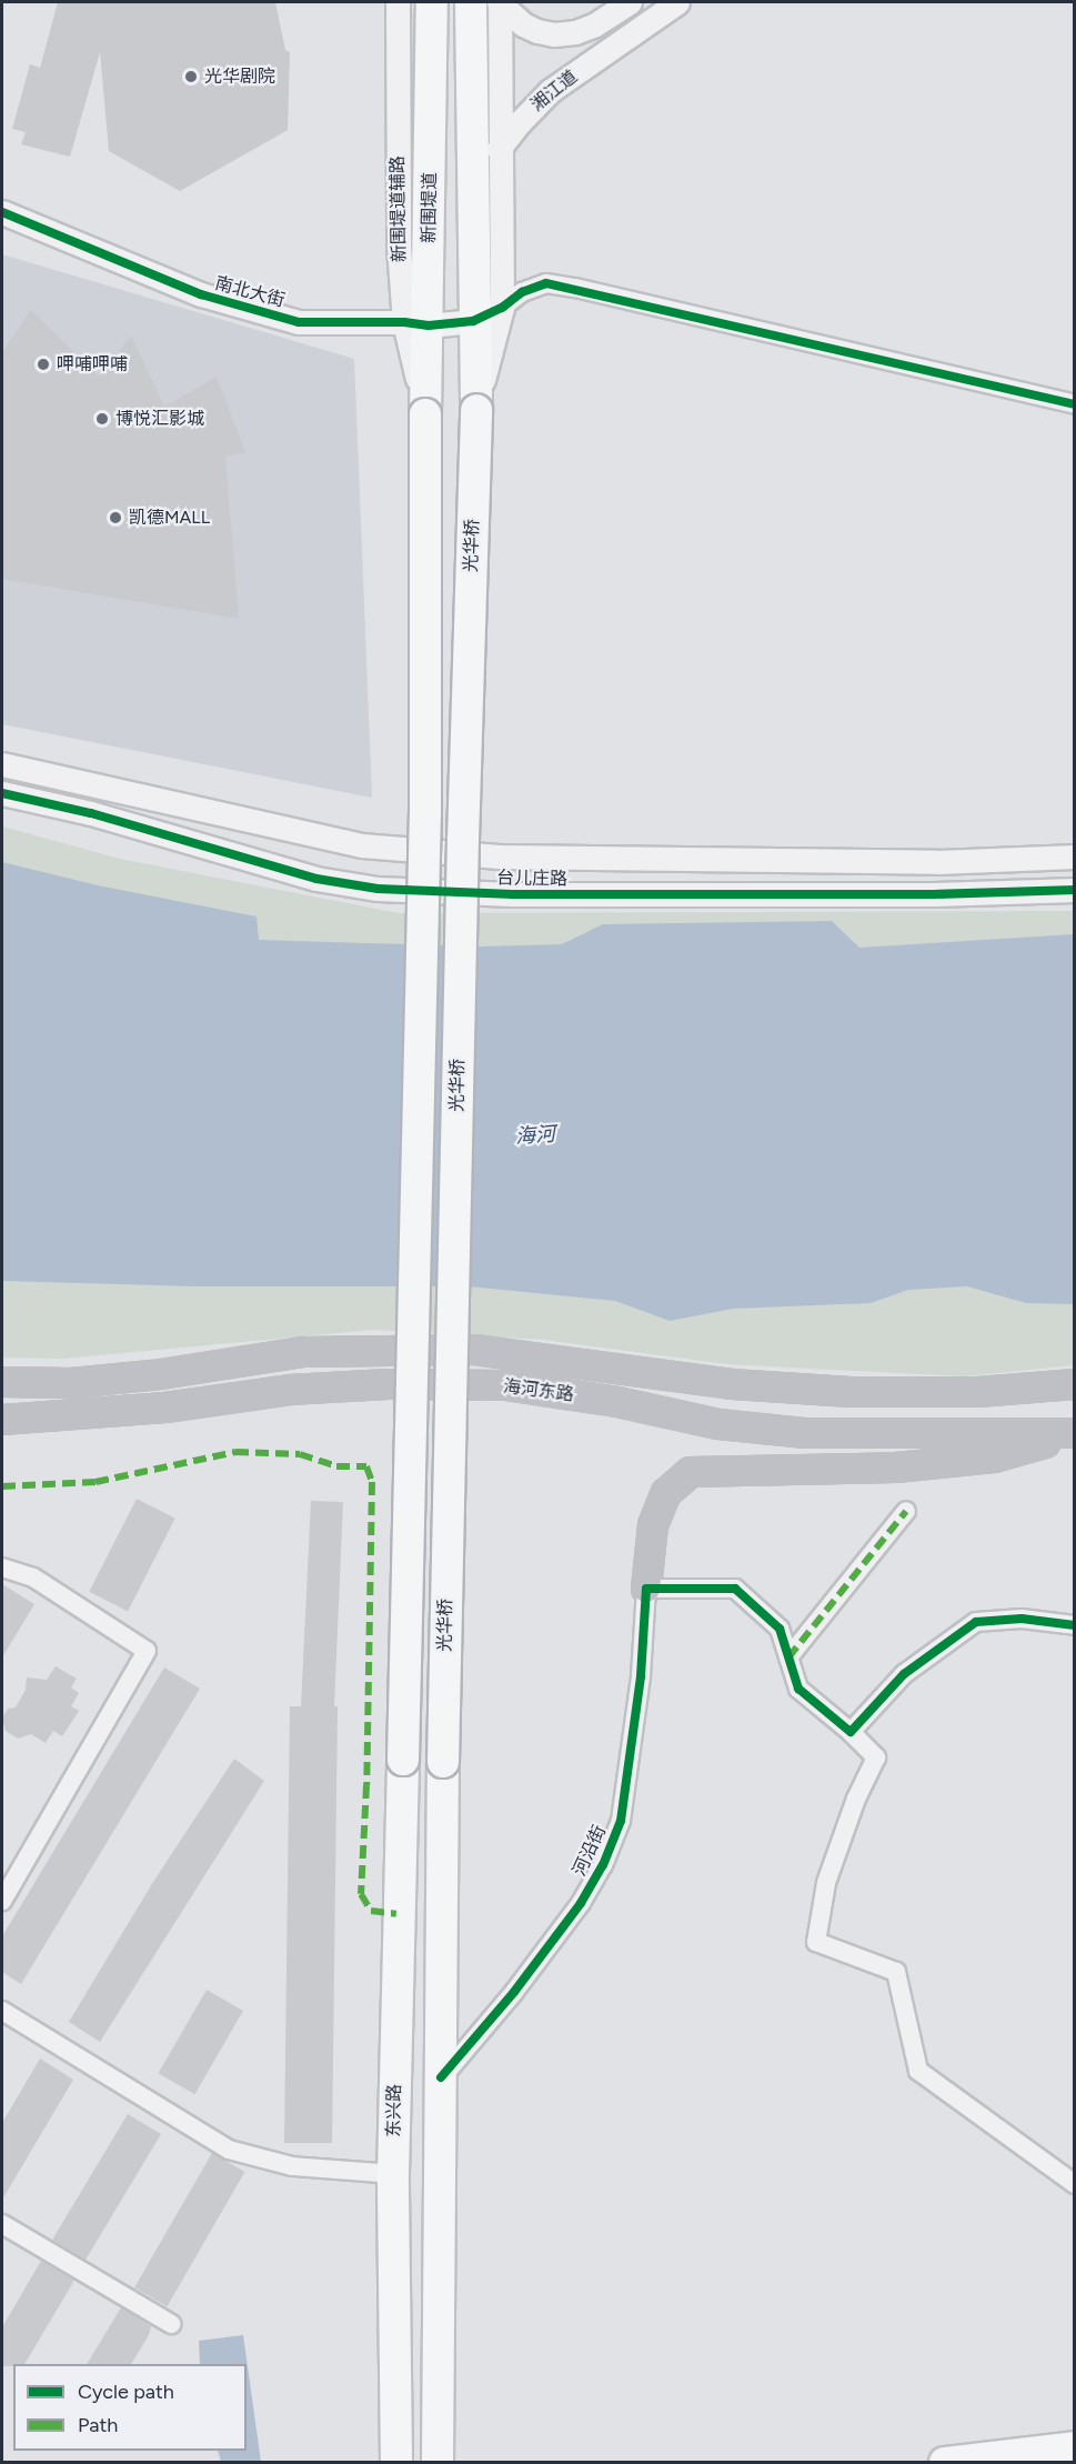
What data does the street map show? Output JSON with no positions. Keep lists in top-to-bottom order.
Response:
{
  "streets": {
    "highway": ["新围堤道", "光华桥", "东兴路"],
    "main road": ["海河东路"],
    "street": [
      "湘江道",
      "新围堤道辅路",
      "南北大街",
      "台儿庄路",
      "河沿街"
    ]
  },
  "crossings": [
    ["新围堤道", "新围堤道辅路"],
    ["新围堤道", "南北大街"],
    ["新围堤道", "光华桥"],
    ["新围堤道辅路", "南北大街"],
    ["光华桥", "河沿街"],
    ["光华桥", "东兴路"]
  ],
  "water": ["海河"],
  "places": [
    "光华剧院",
    "呷哺呷哺",
    "博悦汇影城",
    "凯德MALL"
  ],
  "legend": ["Cycle path", "Path"]
}
